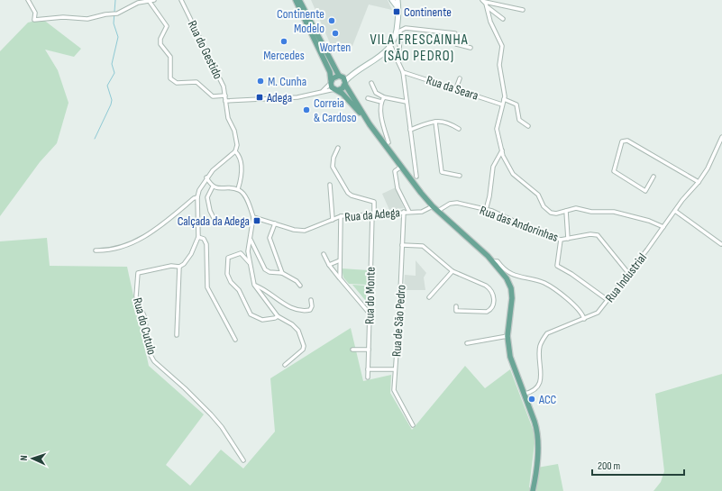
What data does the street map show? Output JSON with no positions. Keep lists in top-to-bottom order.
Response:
{
  "streets": {
    "street": [
      "Rua do Gestido",
      "Rua da Seara",
      "Rua da Adega",
      "Rua das Andorinhas",
      "Rua Industrial",
      "Rua do Monte",
      "Rua de São Pedro",
      "Rua do Cutulo"
    ]
  },
  "crossings": [
    ["Rua da Adega", "Rua do Monte"],
    ["Rua da Adega", "Rua de São Pedro"],
    ["Rua das Andorinhas", "Rua Industrial"]
  ],
  "districts": ["VILA FRESCAINHA (SÃO PEDRO)"],
  "places": {
    "transit": ["Continente", "Adega", "Calçada da Adega"],
    "other": [
      "Continente Modelo",
      "Worten",
      "Mercedes",
      "M. Cunha",
      "Correia & Cardoso",
      "ACC"
    ]
  },
  "scale_bar": "200 m",
  "north": "left"
}
